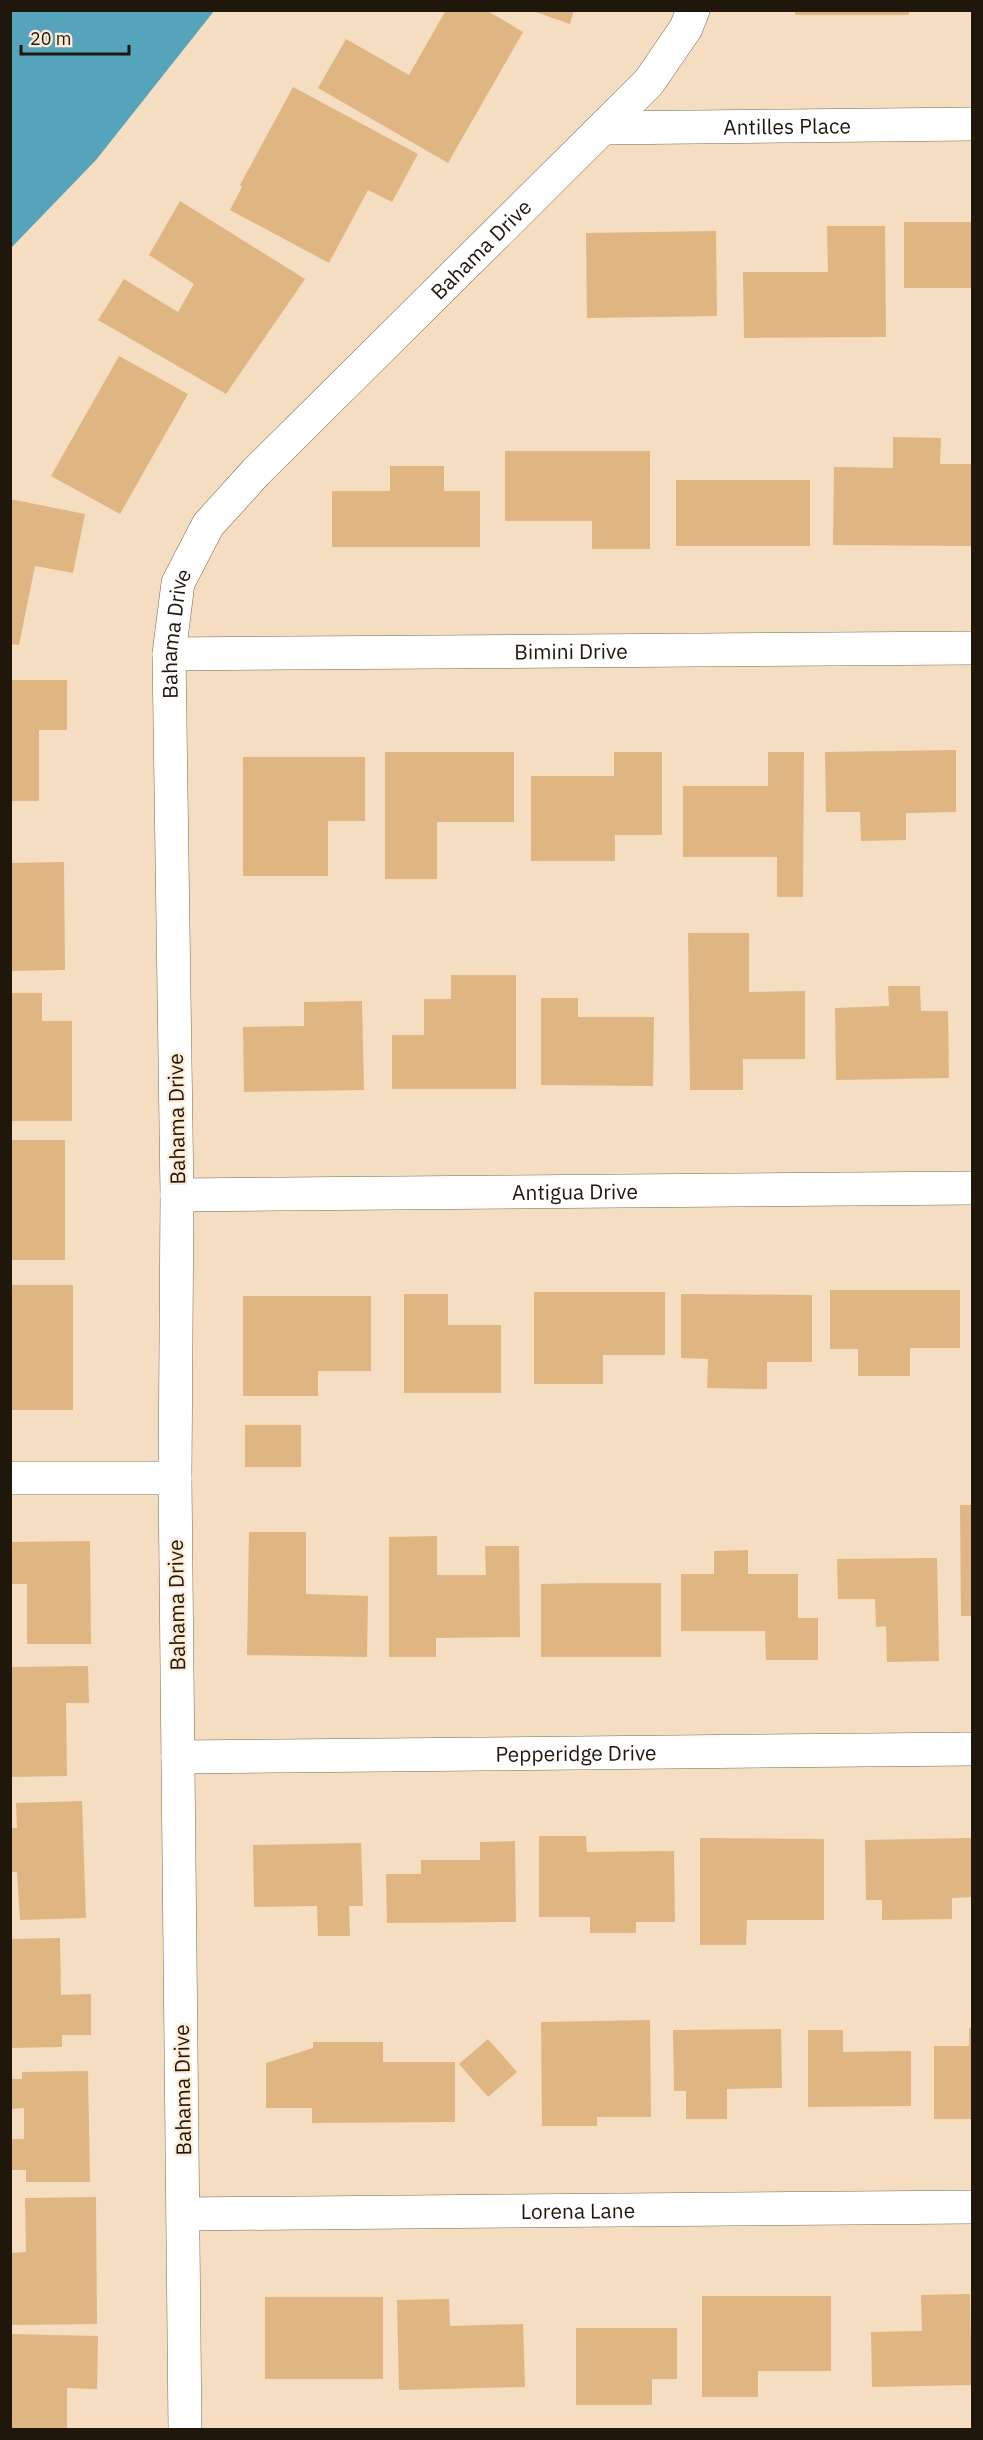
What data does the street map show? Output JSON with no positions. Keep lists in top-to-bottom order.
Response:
{
  "streets": {
    "street": [
      "Antilles Place",
      "Bahama Drive",
      "Bimini Drive",
      "Antigua Drive",
      "Pepperidge Drive",
      "Lorena Lane"
    ]
  },
  "crossings": [
    ["Antilles Place", "Bahama Drive"],
    ["Bahama Drive", "Bimini Drive"],
    ["Bahama Drive", "Antigua Drive"],
    ["Bahama Drive", "Pepperidge Drive"],
    ["Bahama Drive", "Lorena Lane"]
  ],
  "scale_bar": "20 m"
}
